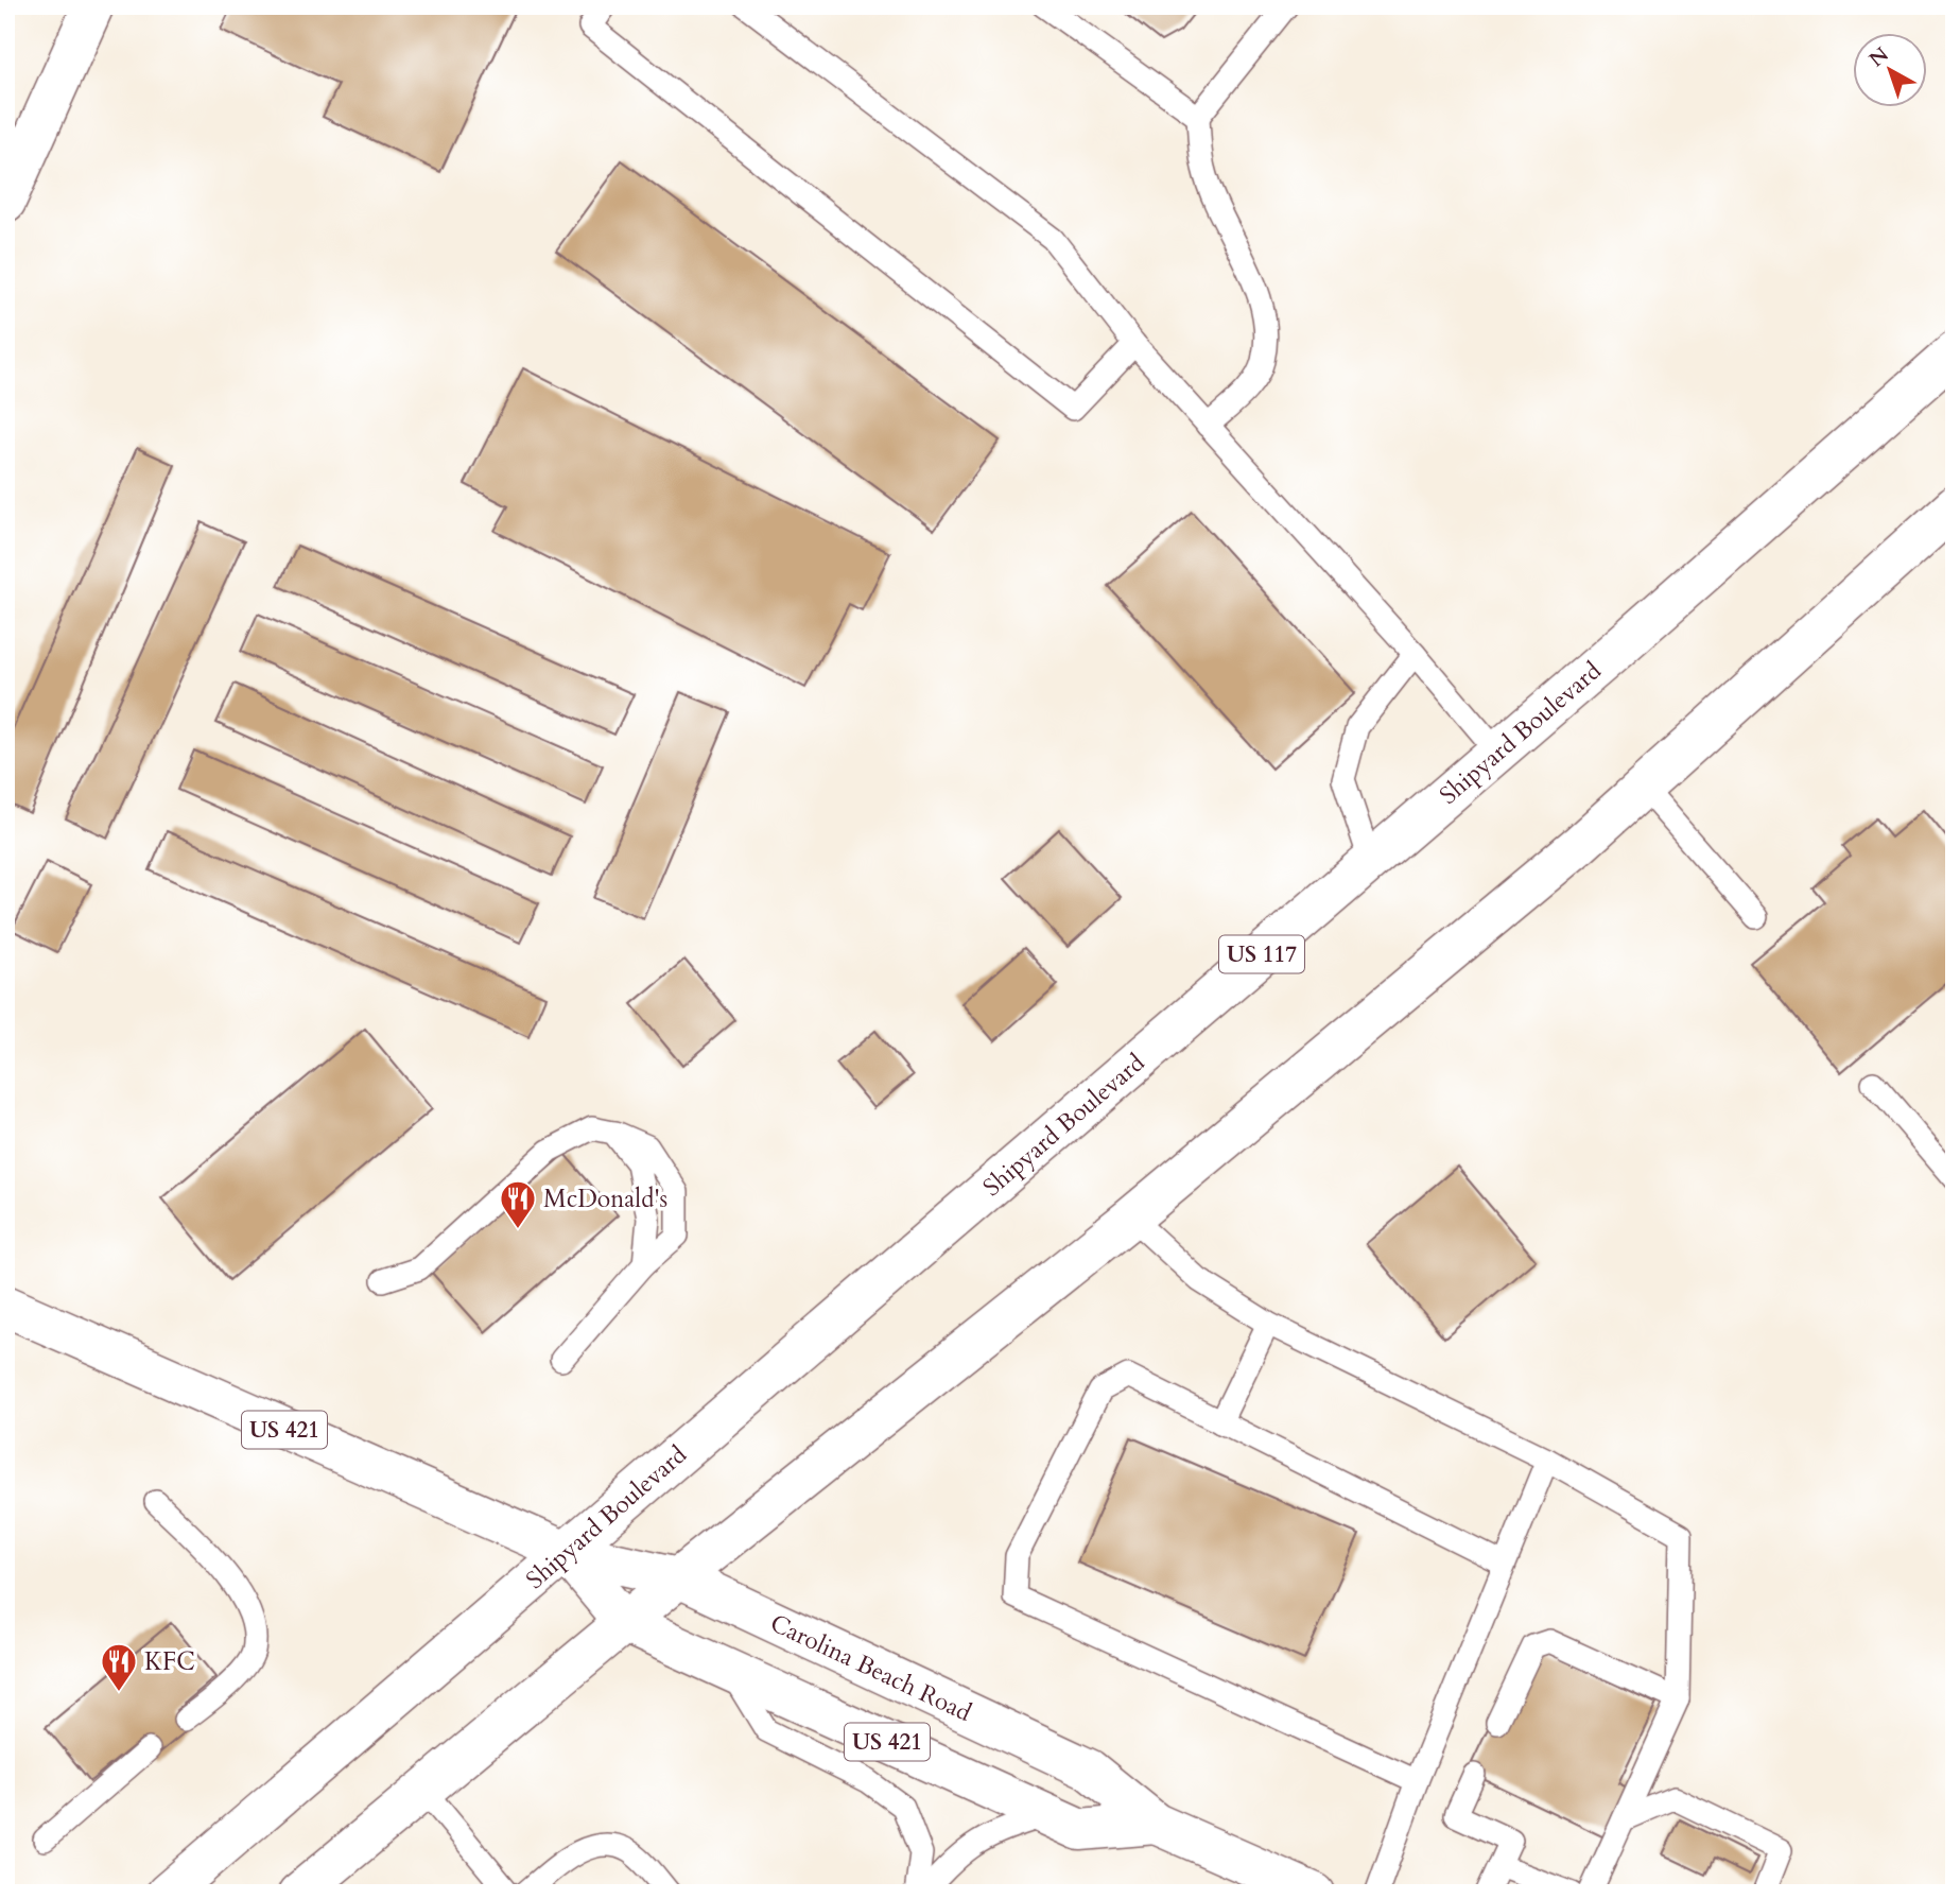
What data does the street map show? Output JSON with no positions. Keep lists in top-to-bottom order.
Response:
{
  "streets": {
    "main road": [
      "Shipyard Boulevard",
      "US 117",
      "US 421",
      "Carolina Beach Road"
    ]
  },
  "crossings": [
    ["Shipyard Boulevard", "Carolina Beach Road"]
  ],
  "places": {
    "restaurant": ["McDonald's", "KFC"]
  },
  "north": "top left"
}
